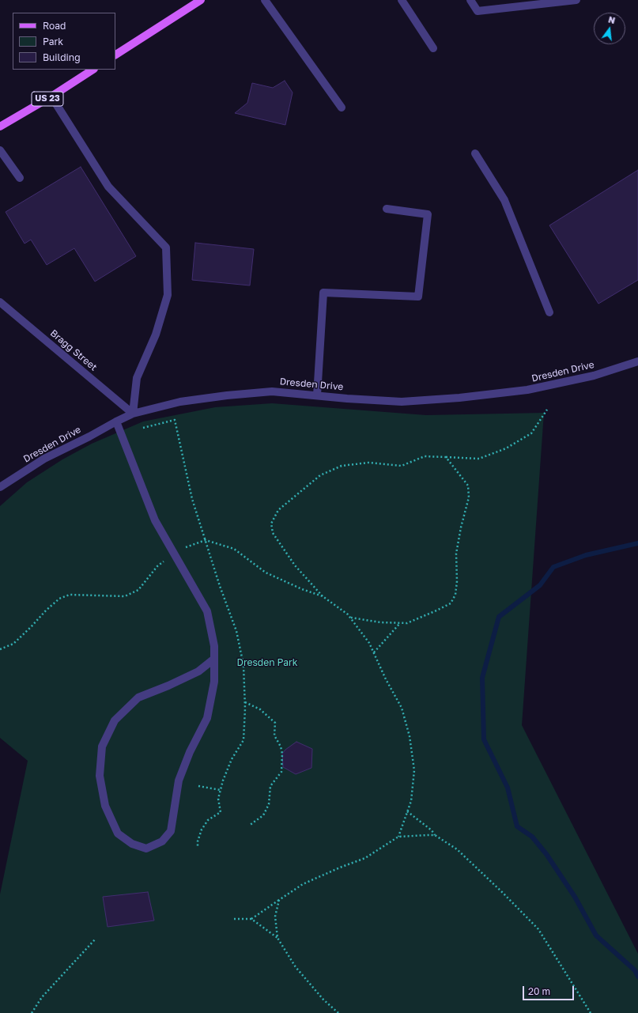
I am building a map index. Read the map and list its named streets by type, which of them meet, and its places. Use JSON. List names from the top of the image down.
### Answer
{
  "streets": {
    "main road": ["US 23"],
    "street": ["Bragg Street", "Dresden Drive"]
  },
  "crossings": [
    ["Bragg Street", "Dresden Drive"]
  ],
  "parks": ["Dresden Park"],
  "legend": ["Road", "Park", "Building"],
  "scale_bar": "20 m",
  "north": "top"
}
